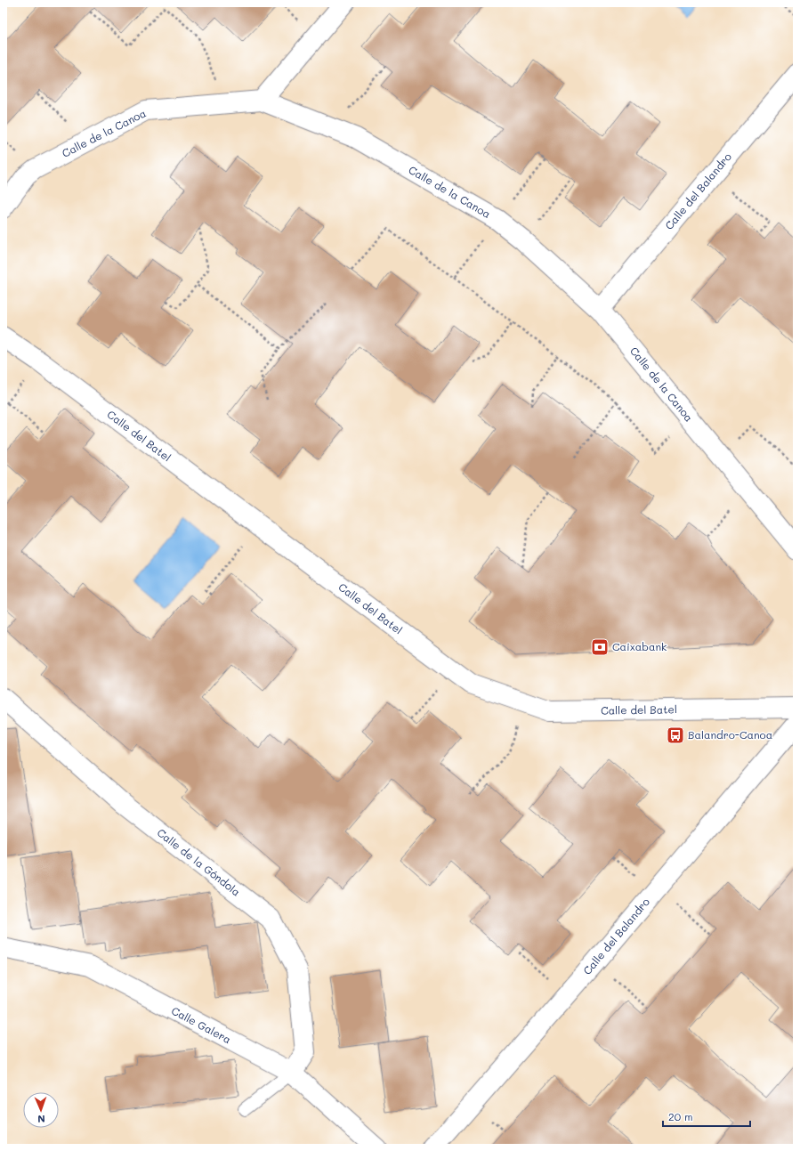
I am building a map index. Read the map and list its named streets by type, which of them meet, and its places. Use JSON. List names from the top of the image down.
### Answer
{
  "streets": {
    "street": [
      "Calle de la Canoa",
      "Calle del Balandro",
      "Calle del Batel",
      "Calle de la Góndola",
      "Calle Galera"
    ]
  },
  "crossings": [
    ["Calle de la Canoa", "Calle del Balandro"],
    ["Calle de la Góndola", "Calle Galera"]
  ],
  "places": {
    "bank": ["Caixabank"],
    "bus stop": ["Balandro-Canoa"]
  },
  "scale_bar": "20 m",
  "north": "bottom"
}
